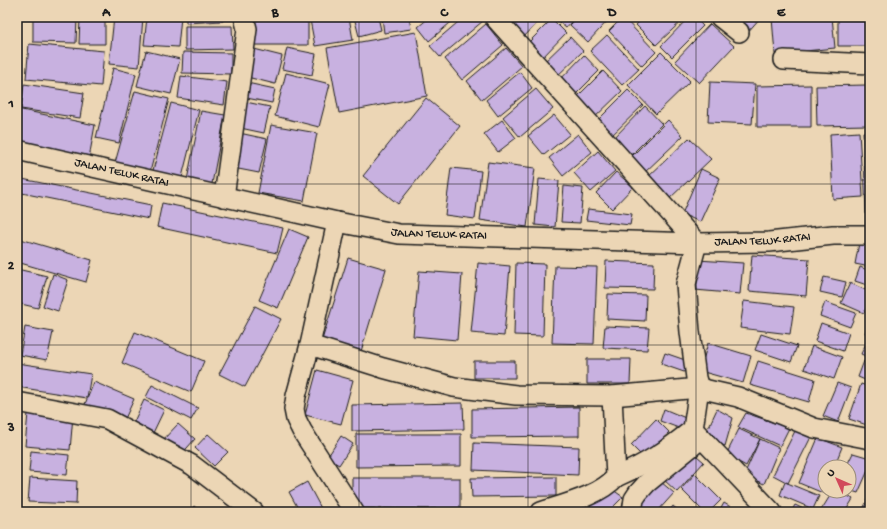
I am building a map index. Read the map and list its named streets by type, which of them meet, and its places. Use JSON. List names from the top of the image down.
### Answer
{
  "streets": {
    "street": ["JALAN TELUK RATAI"]
  },
  "north": "top left",
  "grid": {
    "columns": [
      "A",
      "B",
      "C",
      "D",
      "E"
    ],
    "rows": ["1", "2", "3"]
  }
}
